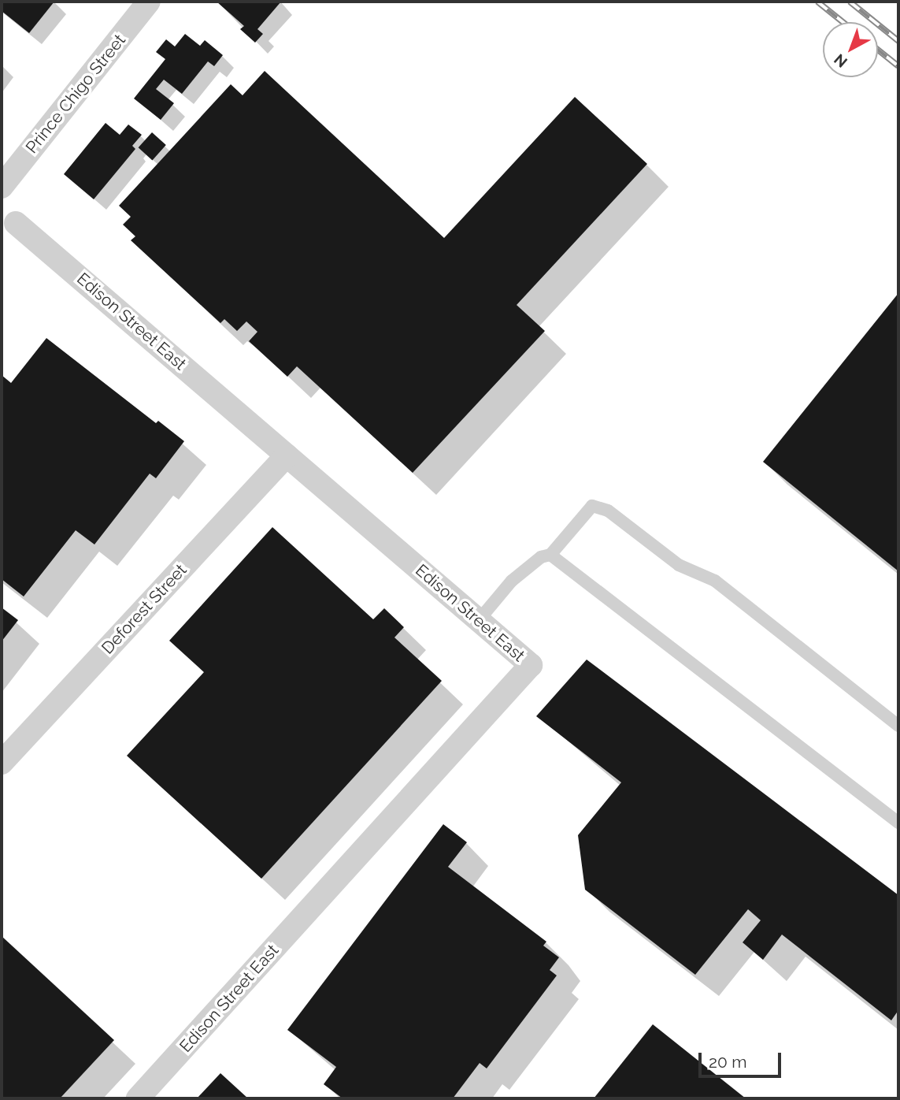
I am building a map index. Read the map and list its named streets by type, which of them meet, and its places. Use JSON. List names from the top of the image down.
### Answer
{
  "streets": {
    "street": ["Prince Chigo Street", "Edison Street East", "Deforest Street"]
  },
  "crossings": [
    ["Edison Street East", "Deforest Street"]
  ],
  "scale_bar": "20 m",
  "north": "bottom left"
}
